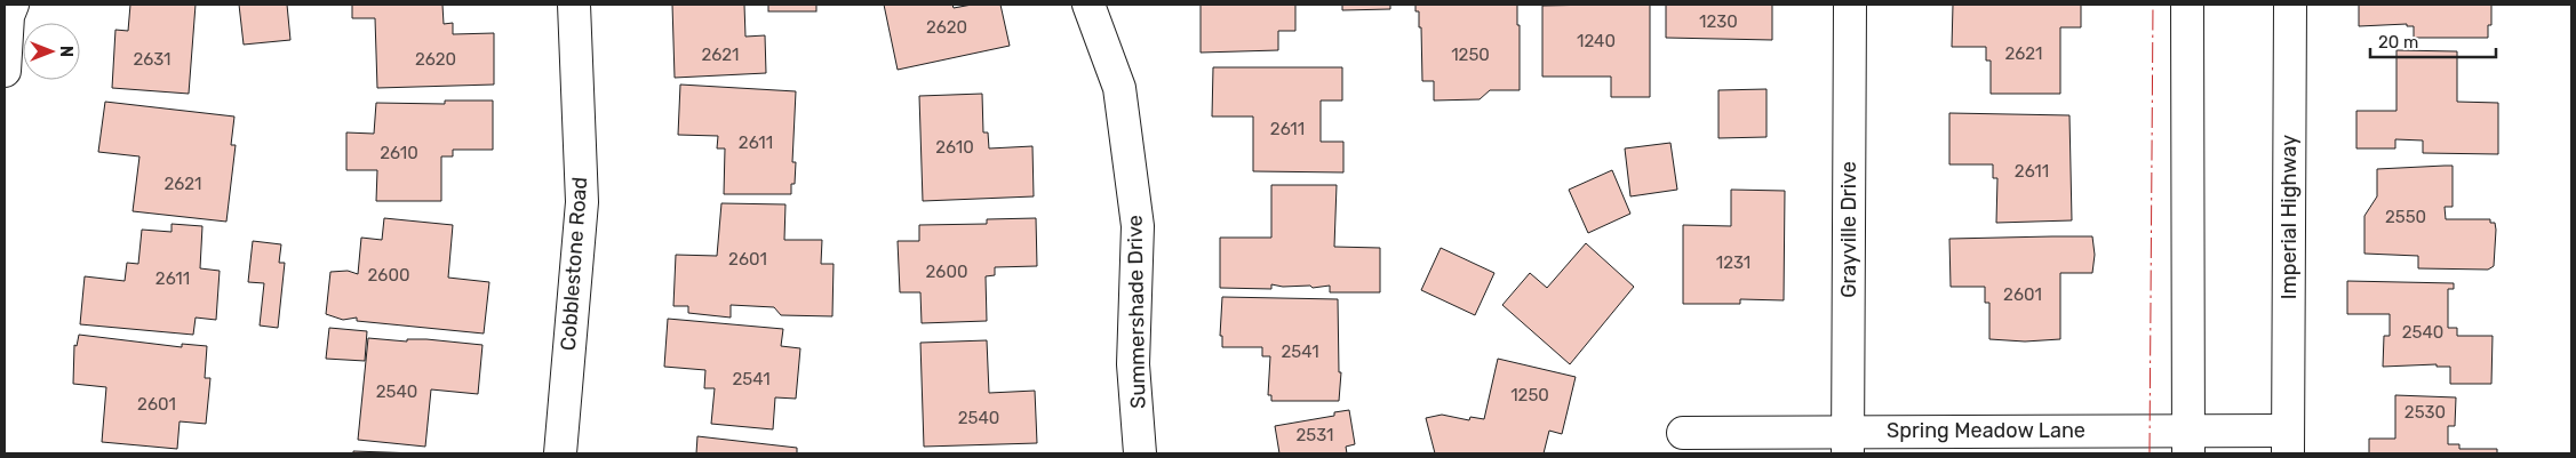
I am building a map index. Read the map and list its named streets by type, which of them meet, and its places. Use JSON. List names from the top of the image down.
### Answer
{
  "streets": {
    "street": [
      "Imperial Highway",
      "Grayville Drive",
      "Cobblestone Road",
      "Summershade Drive",
      "Spring Meadow Lane"
    ]
  },
  "crossings": [
    ["Imperial Highway", "Spring Meadow Lane"],
    ["Grayville Drive", "Spring Meadow Lane"]
  ],
  "house_numbers": [
    "1230",
    "2620",
    "1240",
    "2621",
    "2621",
    "1250",
    "2631",
    "2620",
    "2611",
    "2611",
    "2610",
    "2610",
    "2611",
    "2621",
    "2550",
    "2601",
    "1231",
    "2600",
    "2600",
    "2611",
    "2601",
    "2540",
    "2541",
    "2541",
    "2540",
    "1250",
    "2601",
    "2530",
    "2540",
    "2531"
  ],
  "scale_bar": "20 m",
  "north": "right"
}
